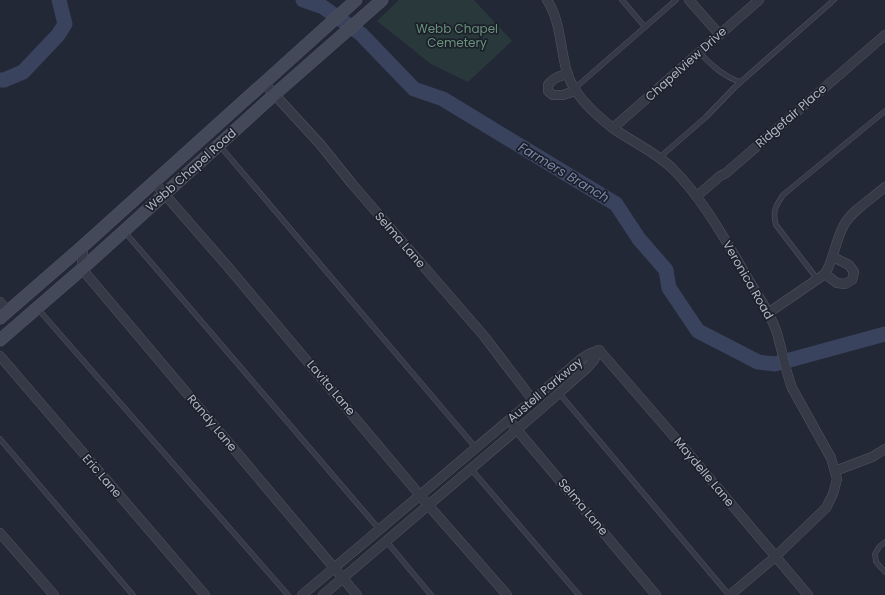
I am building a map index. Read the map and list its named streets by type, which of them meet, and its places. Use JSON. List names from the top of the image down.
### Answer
{
  "streets": {
    "main road": ["Webb Chapel Road"],
    "street": [
      "Chapelview Drive",
      "Ridgefair Place",
      "Selma Lane",
      "Veronica Road",
      "Lavita Lane",
      "Austell Parkway",
      "Randy Lane",
      "Maydelle Lane",
      "Eric Lane"
    ]
  },
  "crossings": [
    ["Chapelview Drive", "Veronica Road"],
    ["Ridgefair Place", "Veronica Road"],
    ["Webb Chapel Road", "Selma Lane"],
    ["Webb Chapel Road", "Lavita Lane"],
    ["Webb Chapel Road", "Randy Lane"],
    ["Selma Lane", "Austell Parkway"],
    ["Veronica Road", "Maydelle Lane"],
    ["Lavita Lane", "Austell Parkway"],
    ["Austell Parkway", "Randy Lane"],
    ["Austell Parkway", "Maydelle Lane"]
  ],
  "water": ["Farmers Branch"],
  "parks": ["Webb Chapel Cemetery"]
}
